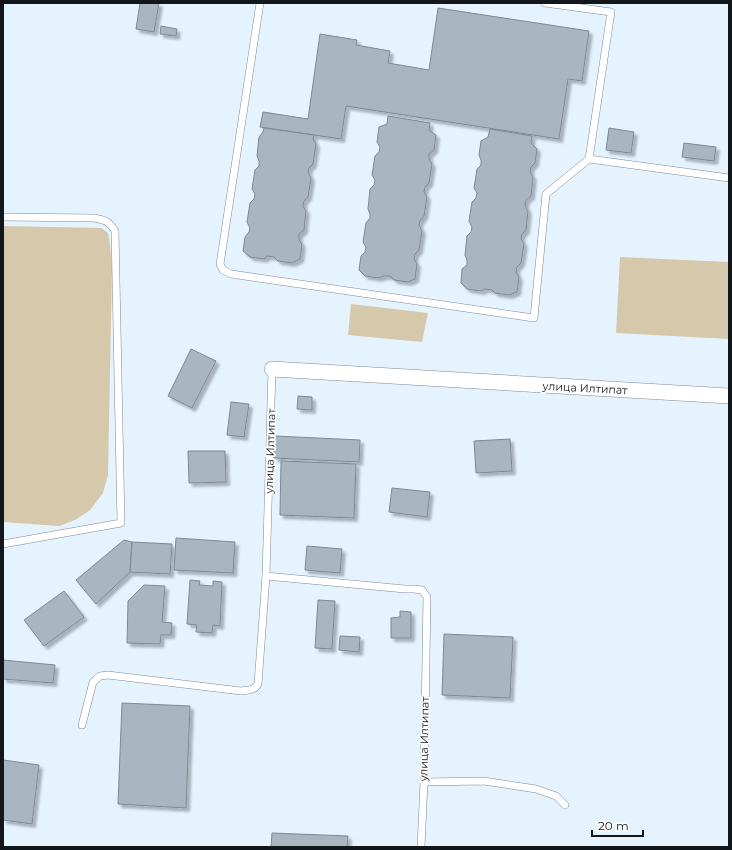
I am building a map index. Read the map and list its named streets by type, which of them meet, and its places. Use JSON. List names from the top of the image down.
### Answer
{
  "streets": {
    "street": ["улица Илтипат"]
  },
  "scale_bar": "20 m"
}
